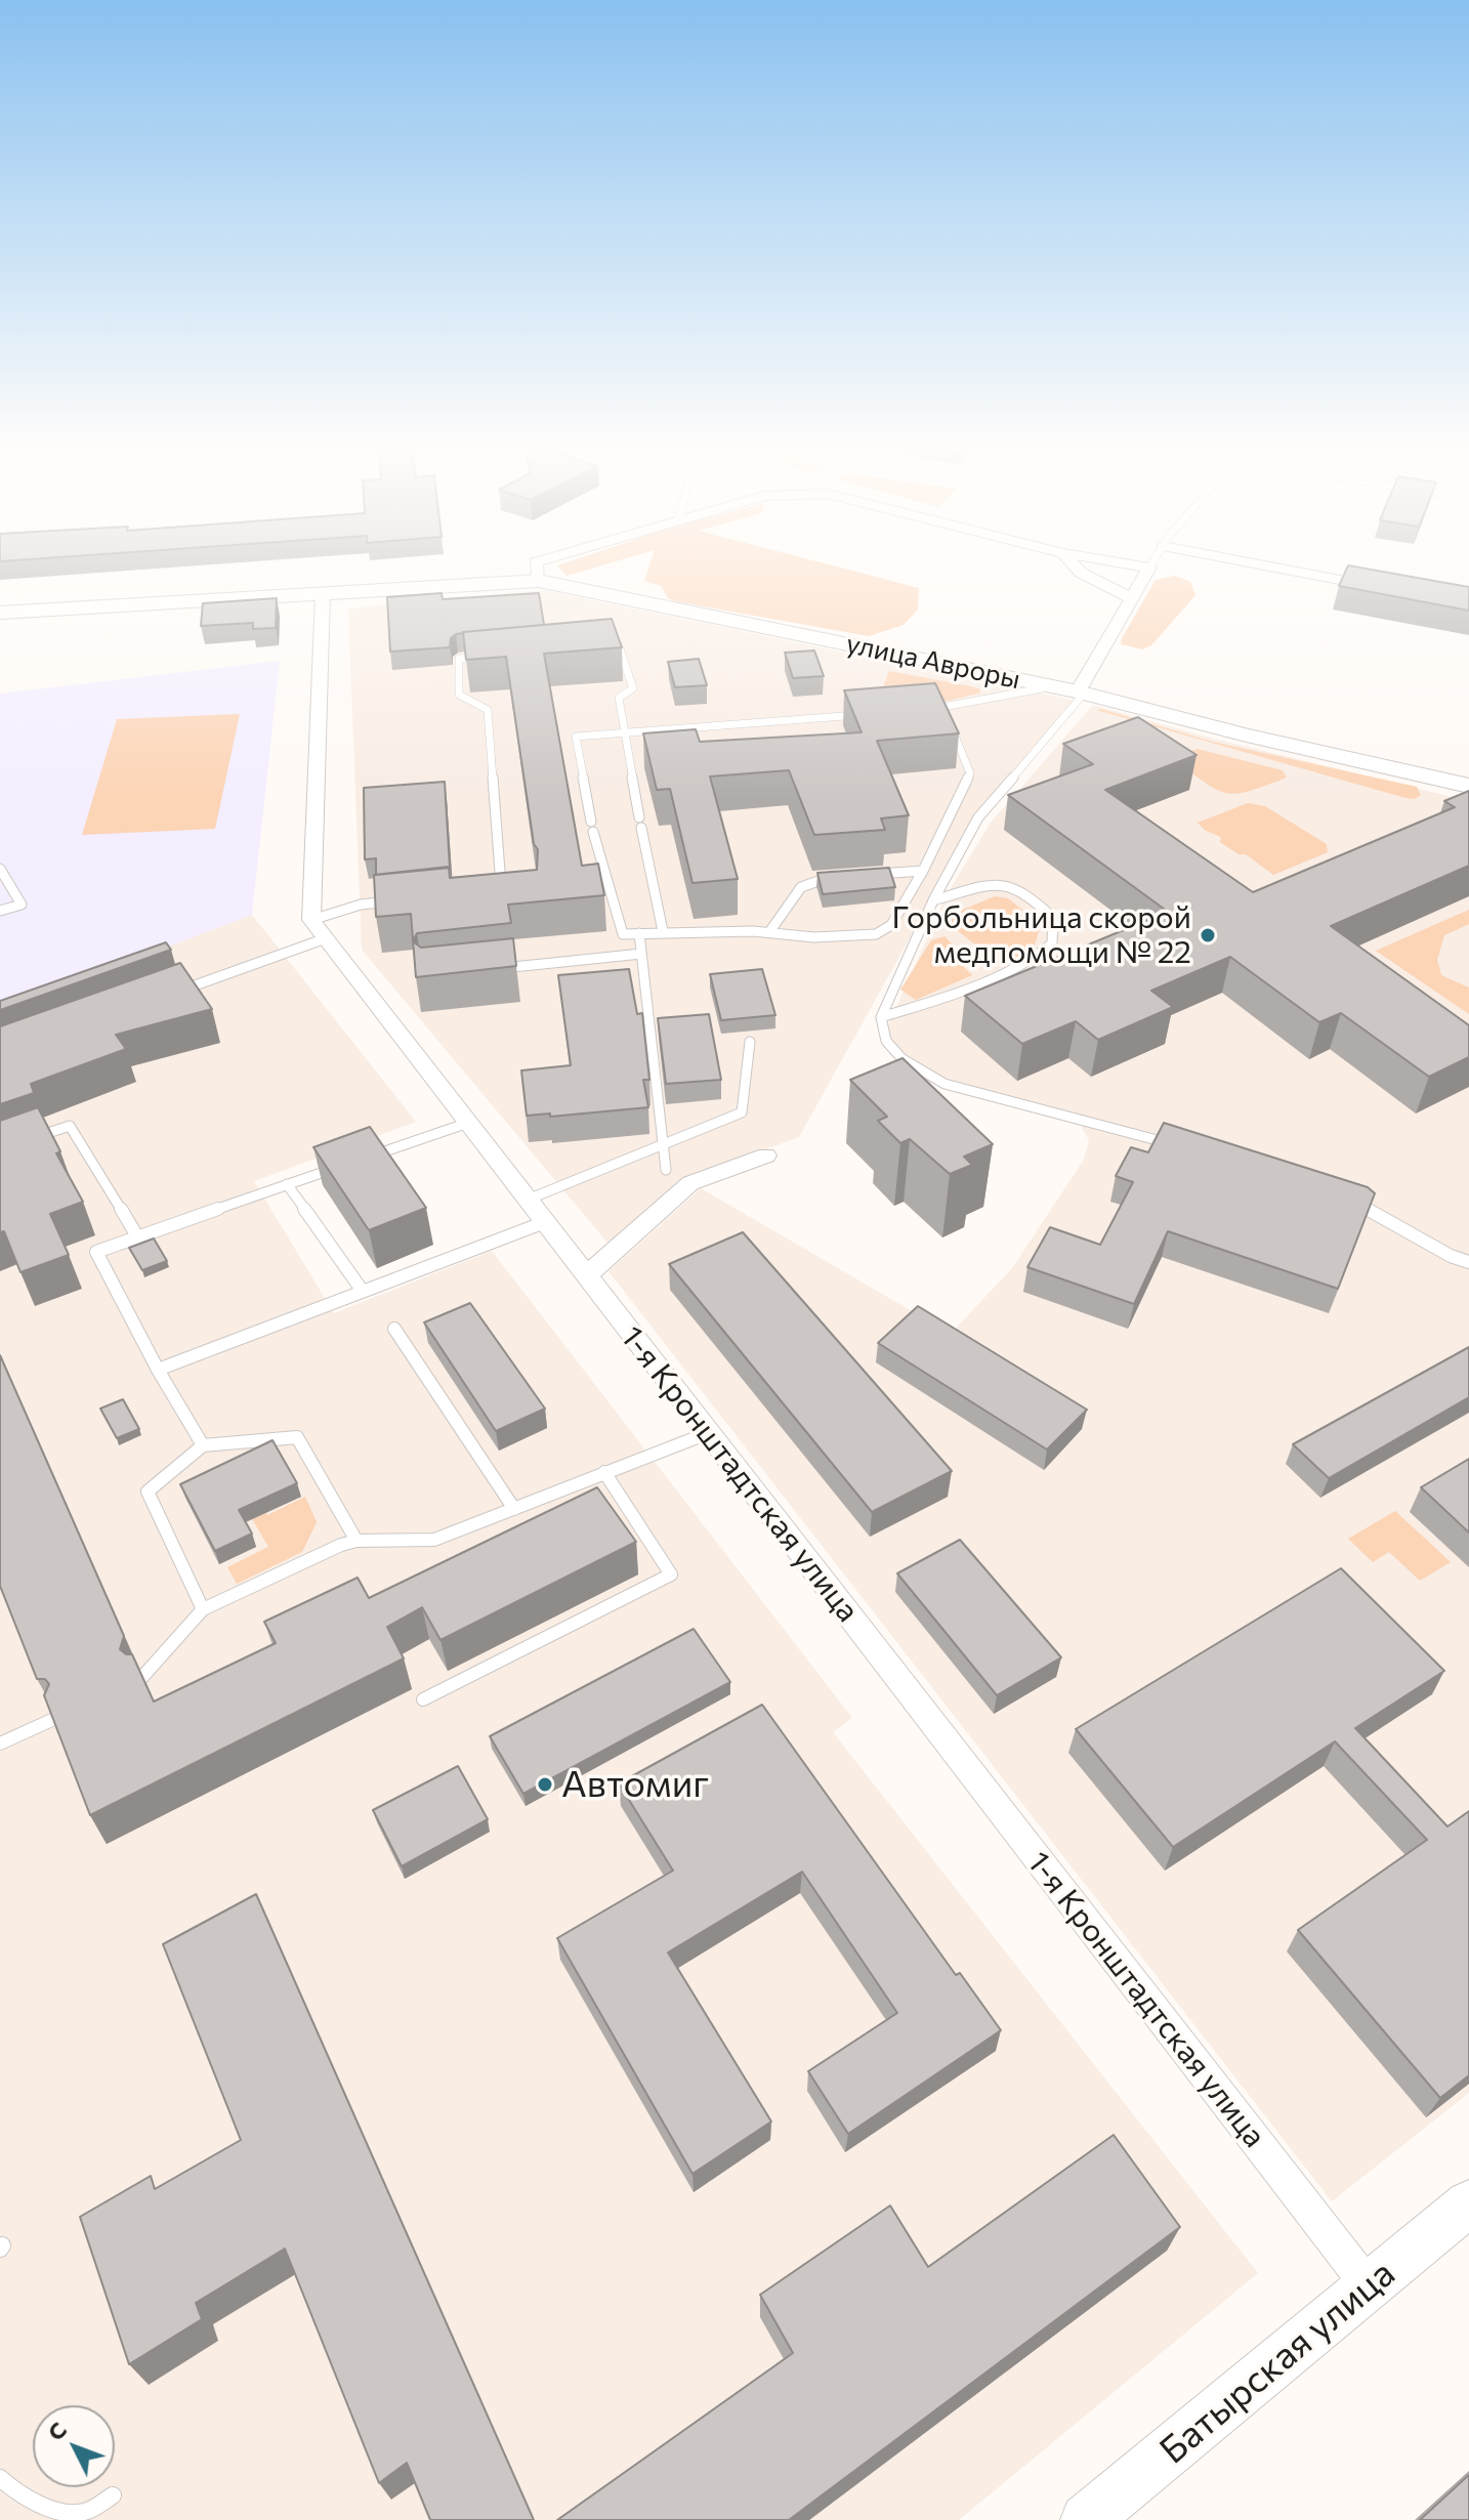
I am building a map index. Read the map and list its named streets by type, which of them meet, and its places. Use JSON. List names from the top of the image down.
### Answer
{
  "streets": {
    "street": ["улица Авроры", "1-я Кронштадтская улица", "Батырская улица"]
  },
  "crossings": [
    ["1-я Кронштадтская улица", "Батырская улица"]
  ],
  "places": ["Горбольница скорой медпомощи № 22", "Автомиг"],
  "north": "top left"
}
